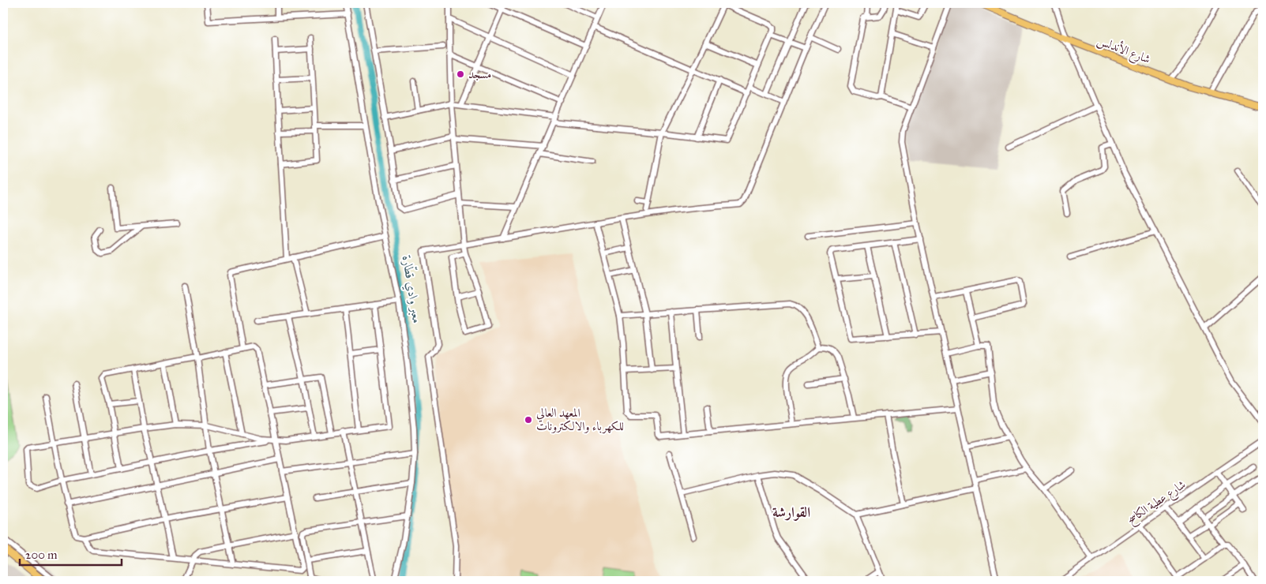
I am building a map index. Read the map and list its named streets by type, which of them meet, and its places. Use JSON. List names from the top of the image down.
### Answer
{
  "streets": {
    "main road": ["شارع الأندلس"],
    "street": ["شارع عطية الكاسح"]
  },
  "districts": ["القوارشة"],
  "water": ["معبر وادي قطّارة"],
  "places": ["مسجد", "المعهد العالي للكهرباء والالكترونات"],
  "scale_bar": "200 m"
}
